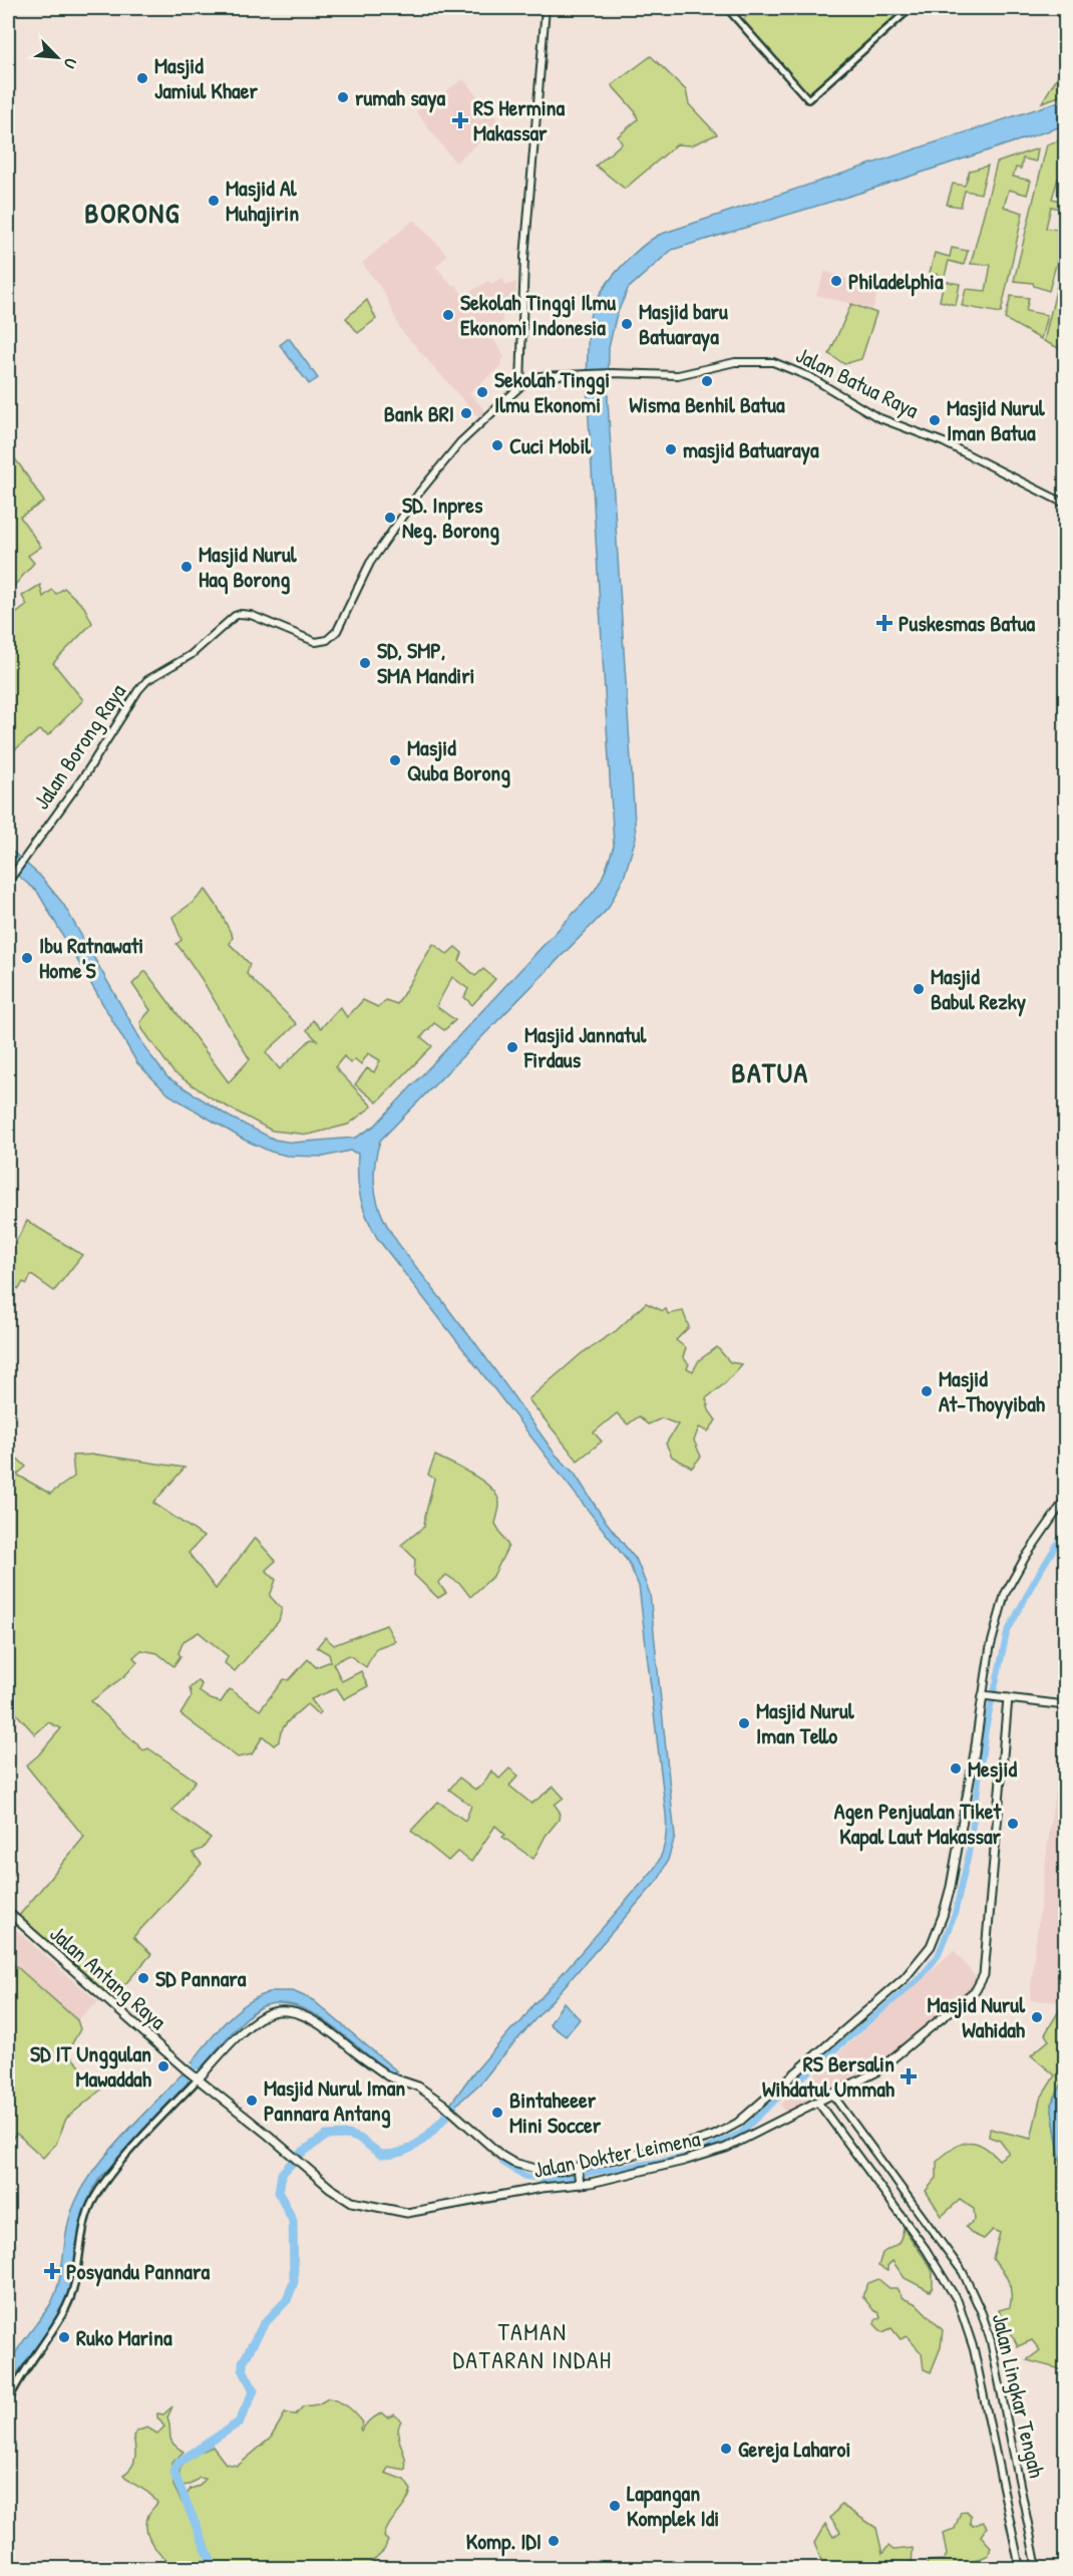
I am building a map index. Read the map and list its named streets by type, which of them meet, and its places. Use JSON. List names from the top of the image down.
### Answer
{
  "streets": {
    "main road": [
      "Jalan Batua Raya",
      "Jalan Borong Raya",
      "Jalan Antang Raya",
      "Jalan Dokter Leimena",
      "Jalan Lingkar Tengah"
    ]
  },
  "crossings": [
    ["Jalan Batua Raya", "Jalan Borong Raya"],
    ["Jalan Antang Raya", "Jalan Dokter Leimena"],
    ["Jalan Dokter Leimena", "Jalan Lingkar Tengah"]
  ],
  "districts": ["BORONG", "BATUA", "TAMAN DATARAN INDAH"],
  "places": {
    "other": [
      "Masjid Jamiul Khaer",
      "rumah saya",
      "Masjid Al Muhajirin",
      "Philadelphia",
      "Sekolah Tinggi Ilmu Ekonomi Indonesia",
      "Masjid baru Batuaraya",
      "Wisma Benhil Batua",
      "Sekolah Tinggi Ilmu Ekonomi",
      "Bank BRI",
      "Masjid Nurul Iman Batua",
      "Cuci Mobil",
      "masjid Batuaraya",
      "SD. Inpres Neg. Borong",
      "Masjid Nurul Haq Borong",
      "SD, SMP, SMA Mandiri",
      "Masjid Quba Borong",
      "Ibu Ratnawati Home'S",
      "Masjid Babul Rezky",
      "Masjid Jannatul Firdaus",
      "Masjid At-Thoyyibah",
      "Masjid Nurul Iman Tello",
      "Mesjid",
      "Agen Penjualan Tiket Kapal Laut Makassar",
      "SD Pannara",
      "Masjid Nurul Wahidah",
      "SD IT Unggulan Mawaddah",
      "Masjid Nurul Iman Pannara Antang",
      "Bintaheeer Mini Soccer",
      "Ruko Marina",
      "Gereja Laharoi",
      "Lapangan Komplek Idi",
      "Komp. IDI"
    ],
    "health": [
      "RS Hermina Makassar",
      "Puskesmas Batua",
      "RS Bersalin Wihdatul Ummah",
      "Posyandu Pannara"
    ]
  },
  "north": "bottom right"
}
